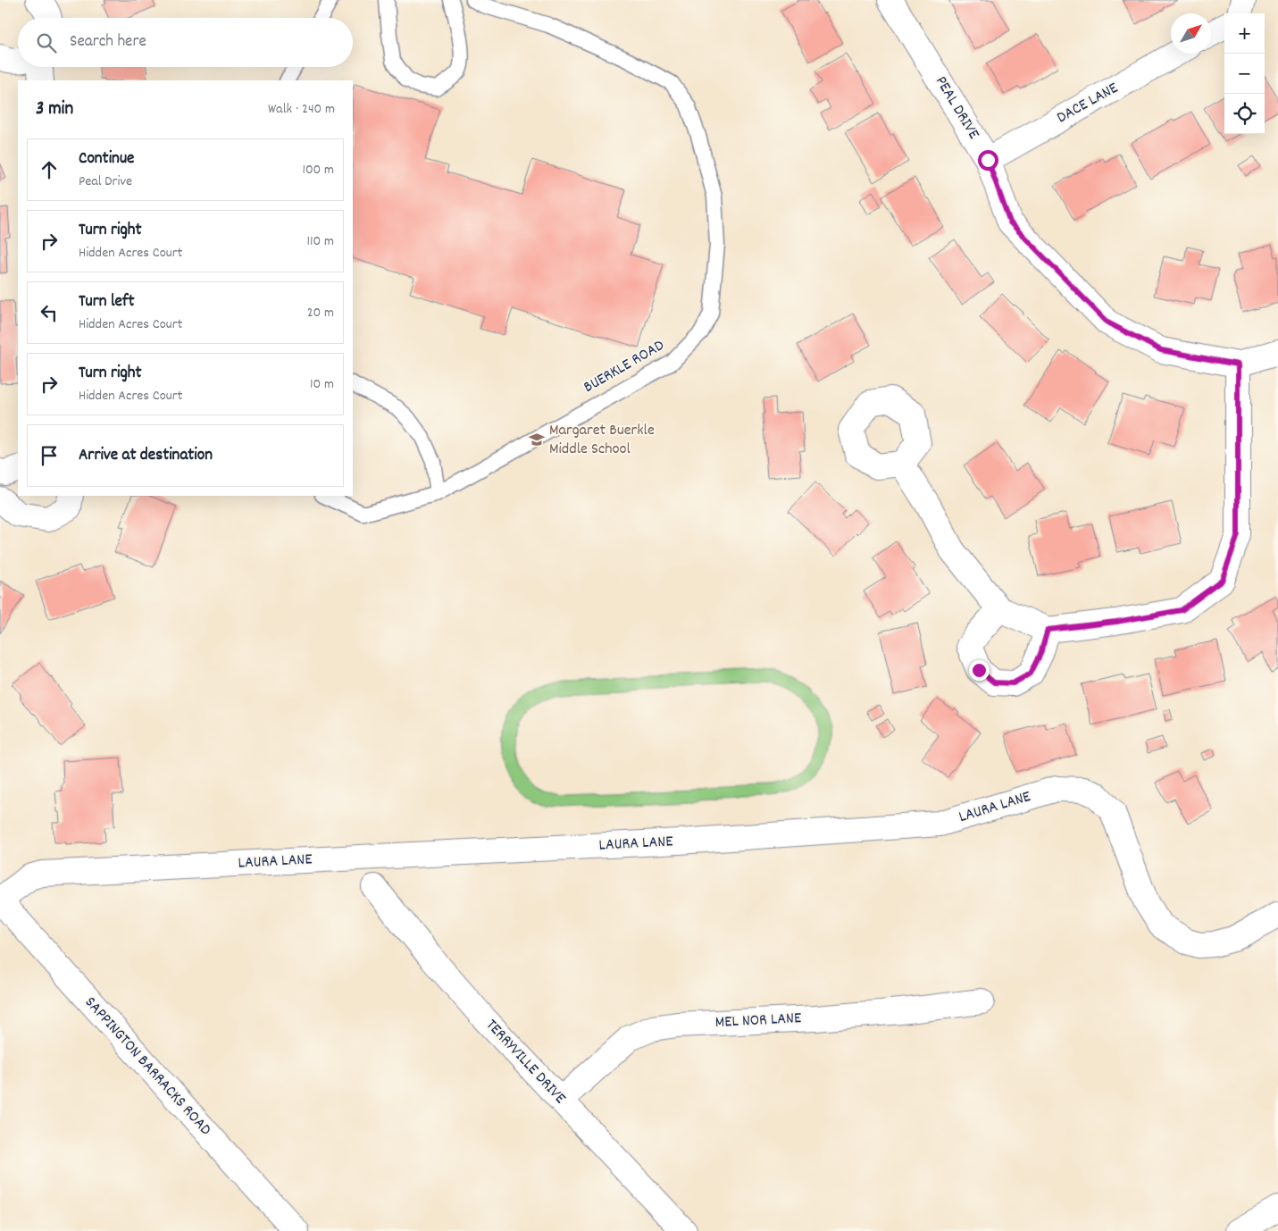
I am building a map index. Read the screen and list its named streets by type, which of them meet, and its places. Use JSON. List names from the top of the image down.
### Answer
{
  "streets": {
    "street": [
      "DACE LANE",
      "PEAL DRIVE",
      "LAURA LANE",
      "MEL NOR LANE",
      "TERRYVILLE DRIVE",
      "SAPPINGTON BARRACKS ROAD"
    ],
    "lane": ["BUERKLE ROAD"]
  },
  "crossings": [
    ["DACE LANE", "PEAL DRIVE"],
    ["LAURA LANE", "SAPPINGTON BARRACKS ROAD"],
    ["MEL NOR LANE", "TERRYVILLE DRIVE"]
  ],
  "places": {
    "school or university": ["Margaret Buerkle Middle School"]
  },
  "north": "top right",
  "page": {
    "map_buttons": ["+", "−"],
    "search": "Search here",
    "heading": ["3 min", "Walk · 240 m"],
    "list": [
      ["Continue", "Peal Drive", "100 m"],
      ["Turn right", "Hidden Acres Court", "110 m"],
      ["Turn left", "Hidden Acres Court", "20 m"],
      ["Turn right", "Hidden Acres Court", "10 m"],
      "Arrive at destination"
    ]
  }
}
